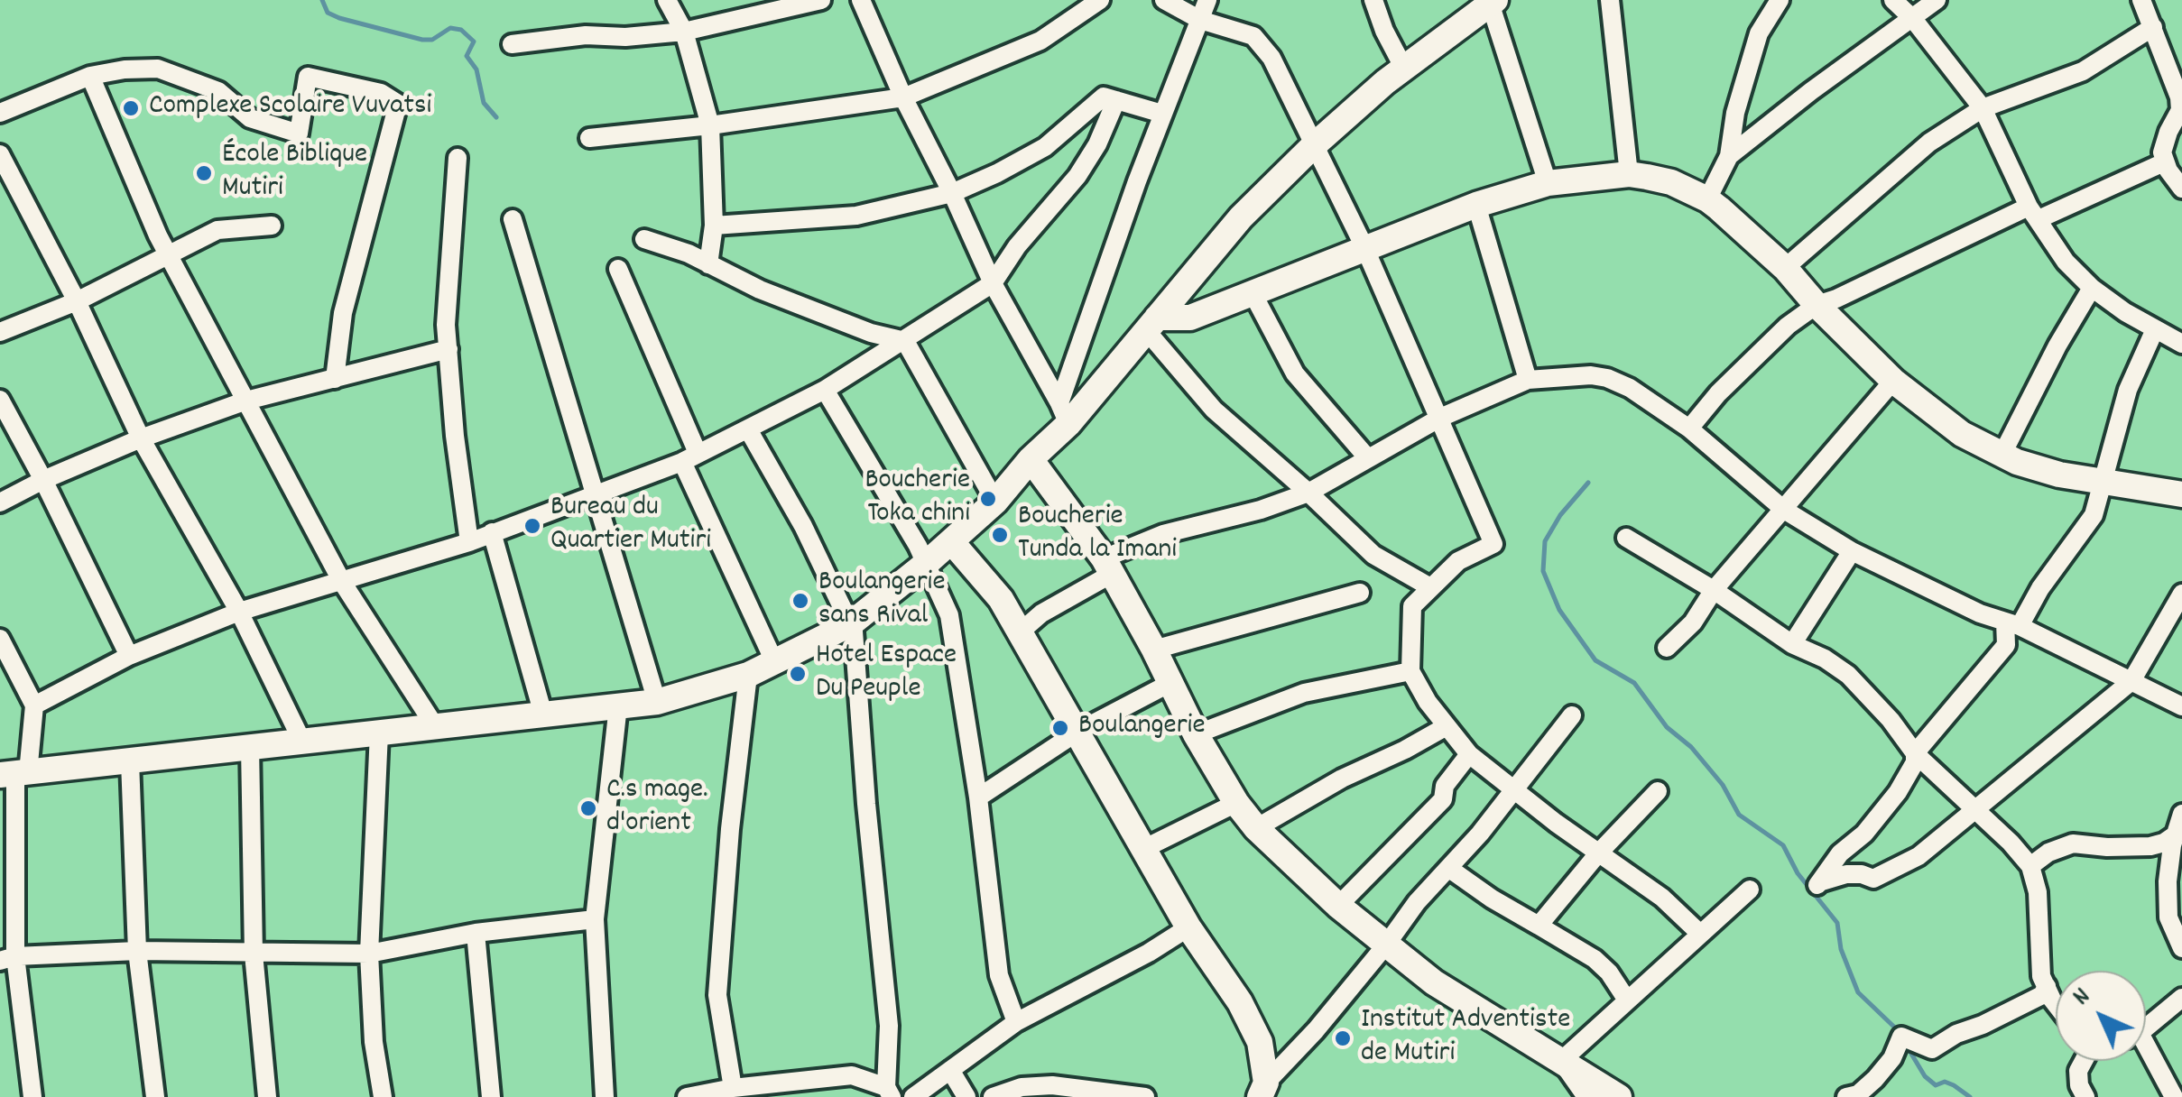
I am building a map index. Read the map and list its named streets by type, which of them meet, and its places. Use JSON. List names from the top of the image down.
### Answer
{
  "places": [
    "Complexe Scolaire Vuvatsi",
    "École Biblique Mutiri",
    "Boucherie Toka chini",
    "Bureau du Quartier Mutiri",
    "Boucherie Tunda la Imani",
    "Boulangerie sans Rival",
    "Hotel Espace Du Peuple",
    "Boulangerie",
    "C.s mage. d'orient",
    "Institut Adventiste de Mutiri"
  ],
  "north": "top left"
}
